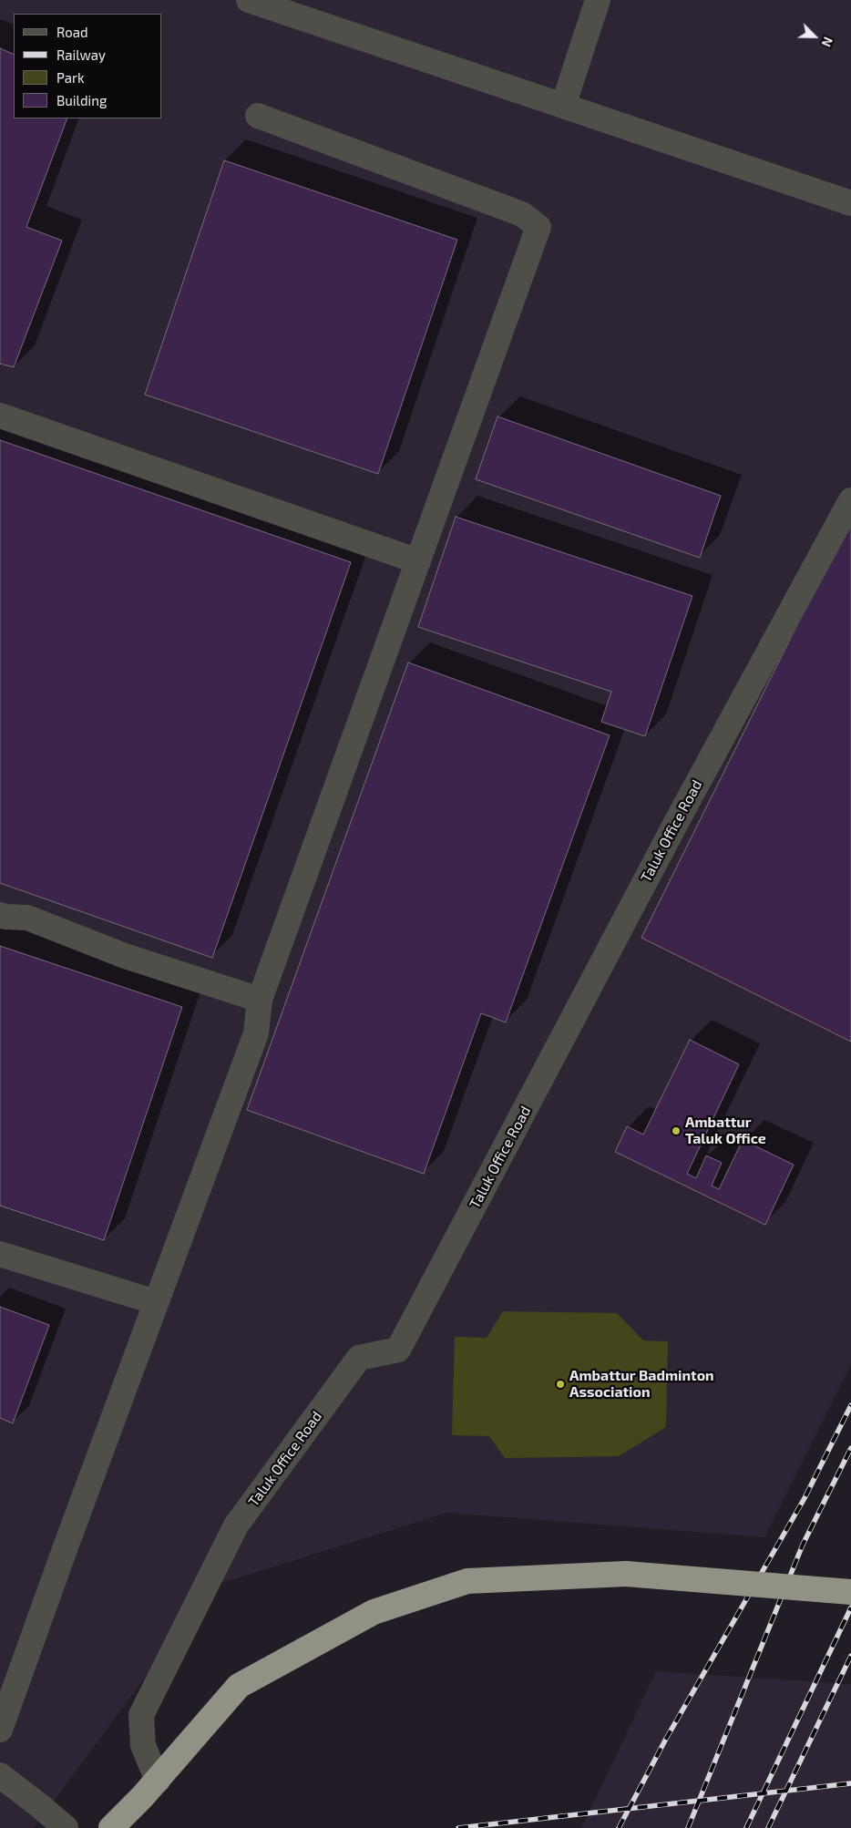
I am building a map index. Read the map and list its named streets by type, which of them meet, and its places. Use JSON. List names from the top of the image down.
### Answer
{
  "streets": {
    "street": ["Taluk Office Road"]
  },
  "places": ["Ambattur Taluk Office", "Ambattur Badminton Association"],
  "legend": [
    "Road",
    "Railway",
    "Park",
    "Building"
  ],
  "north": "bottom right"
}
